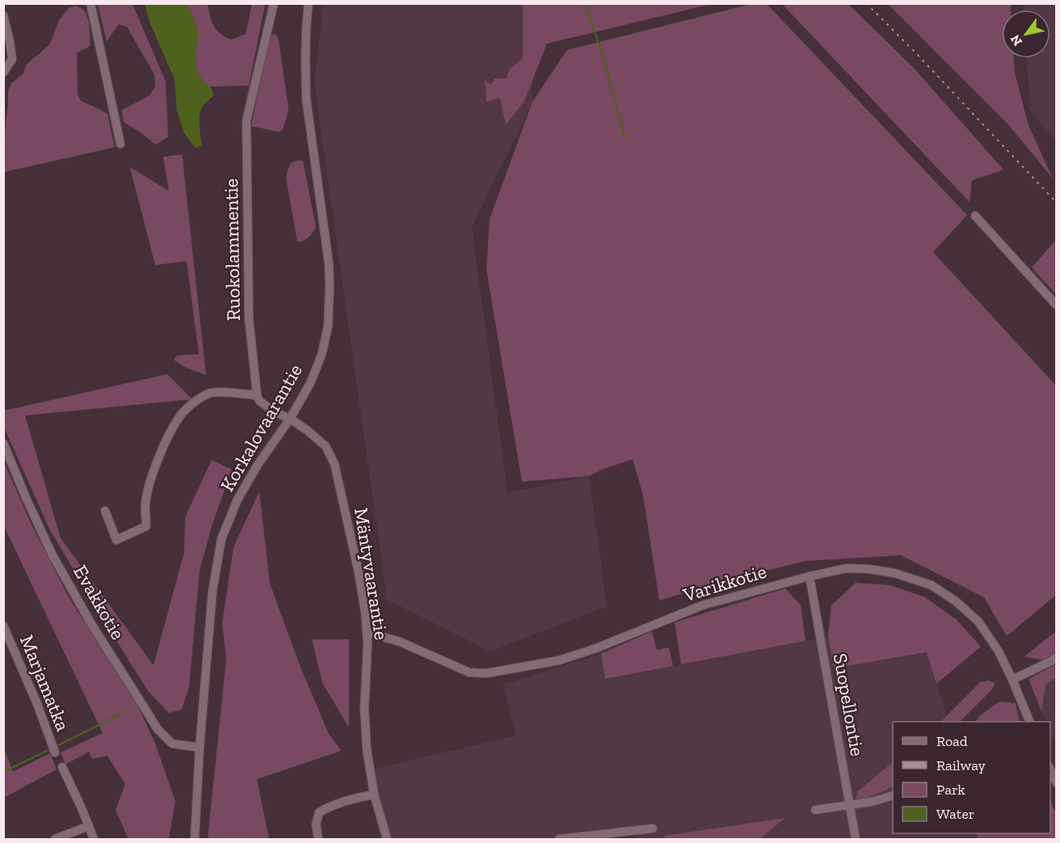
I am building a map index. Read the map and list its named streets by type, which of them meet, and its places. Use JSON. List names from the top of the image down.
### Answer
{
  "streets": {
    "street": [
      "Ruokolammentie",
      "Korkalovaarantie",
      "Mäntyvaarantie",
      "Varikkotie",
      "Evakkotie",
      "Marjamatka",
      "Suopellontie"
    ]
  },
  "crossings": [
    ["Ruokolammentie", "Mäntyvaarantie"],
    ["Korkalovaarantie", "Mäntyvaarantie"],
    ["Korkalovaarantie", "Evakkotie"],
    ["Mäntyvaarantie", "Varikkotie"],
    ["Varikkotie", "Suopellontie"]
  ],
  "legend": [
    "Road",
    "Railway",
    "Park",
    "Water"
  ],
  "north": "bottom left"
}
